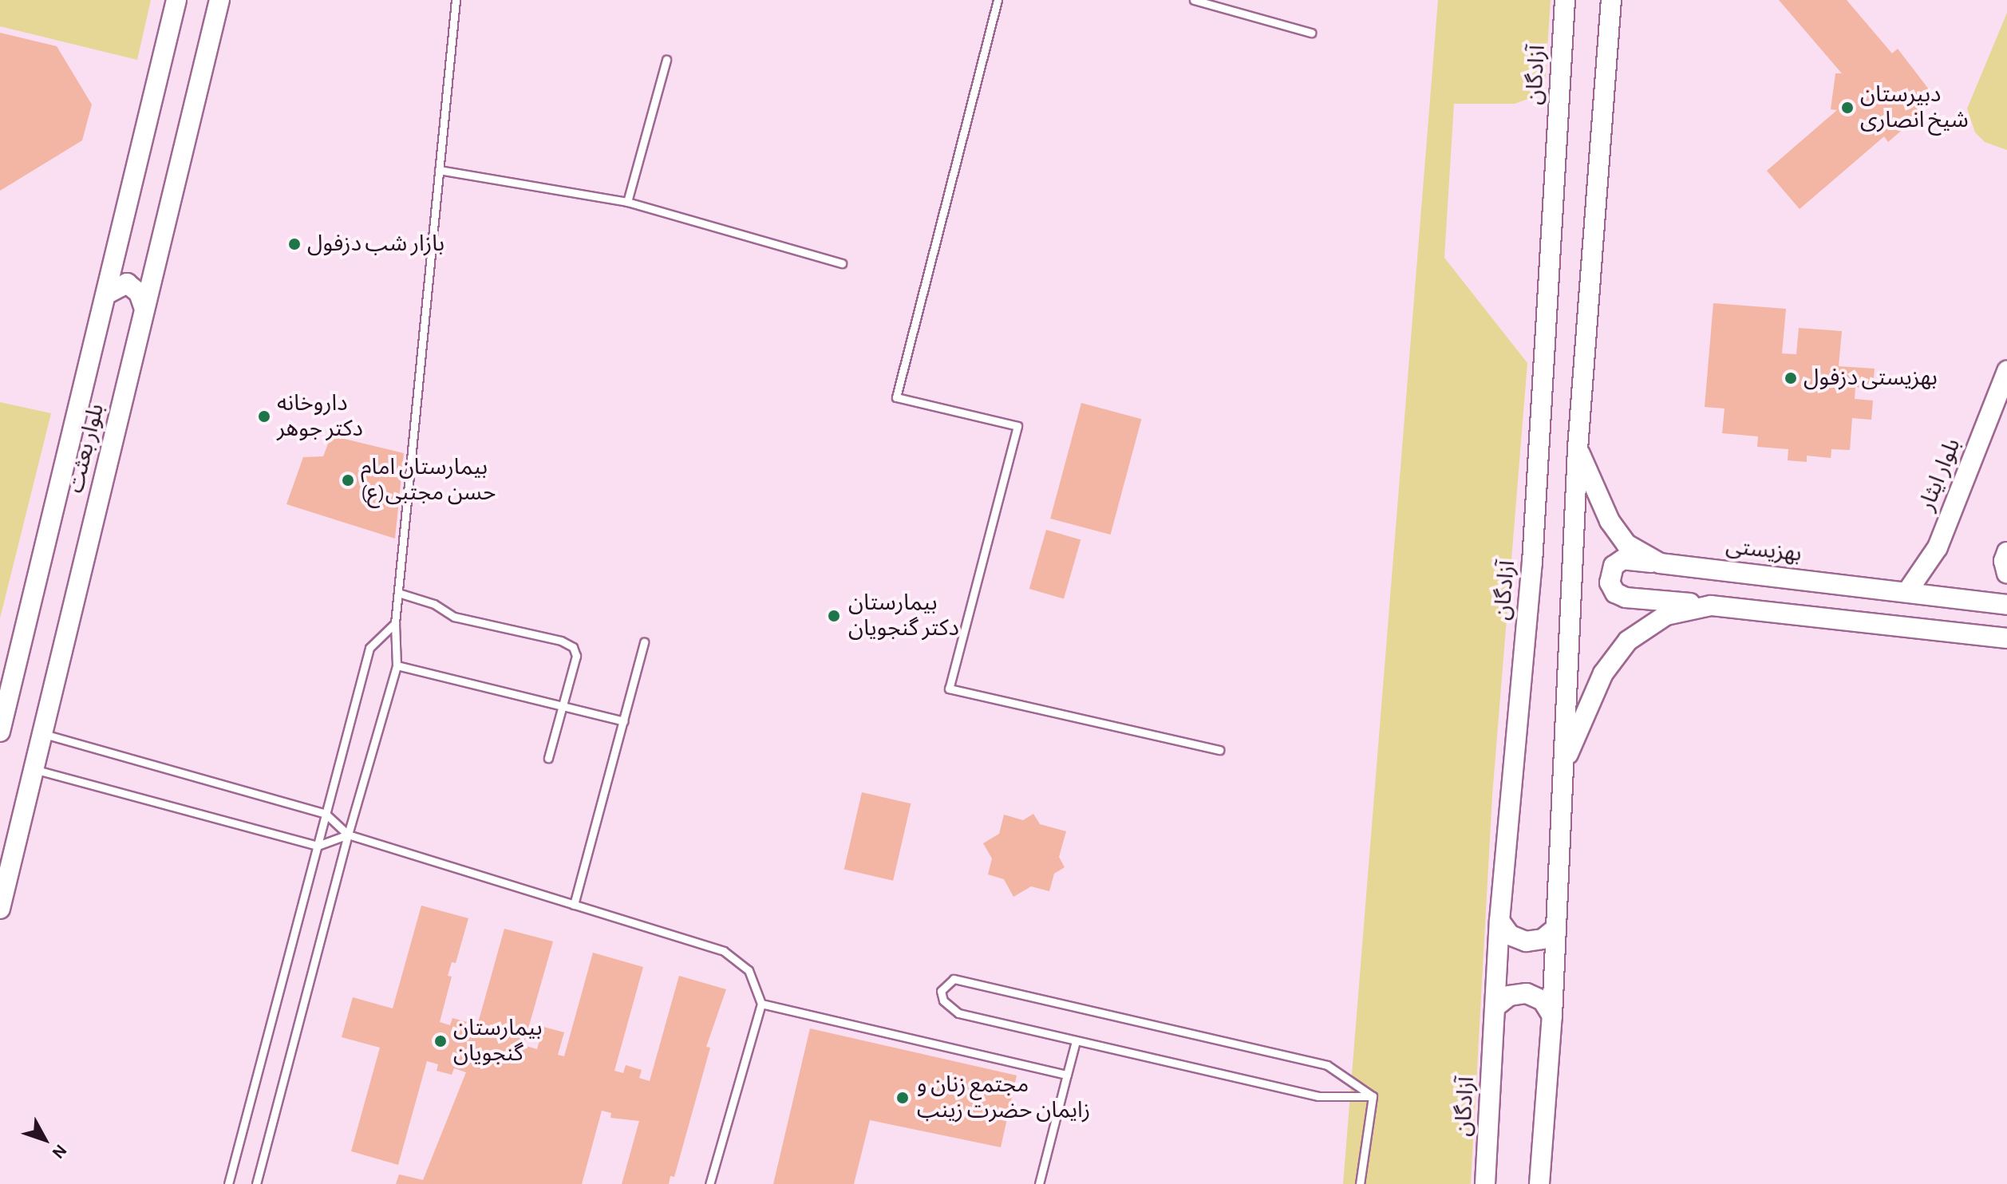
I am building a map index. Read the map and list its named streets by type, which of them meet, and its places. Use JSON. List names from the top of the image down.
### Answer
{
  "streets": {
    "main road": [
      "آزادگان",
      "بلوار بعثت",
      "بلوار ایثار",
      "بهزیستی"
    ]
  },
  "crossings": [
    ["بلوار ایثار", "بهزیستی"]
  ],
  "places": [
    "دبیرستان شیخ انصاری",
    "بازار شب دزفول",
    "بهزیستی دزفول",
    "داروخانه دکتر جوهر",
    "بیمارستان امام حسن مجتبی(ع)",
    "بیمارستان دکتر گنجویان",
    "بیمارستان گنجویان",
    "مجتمع زنان و زایمان حضرت زینب"
  ],
  "north": "bottom right"
}
